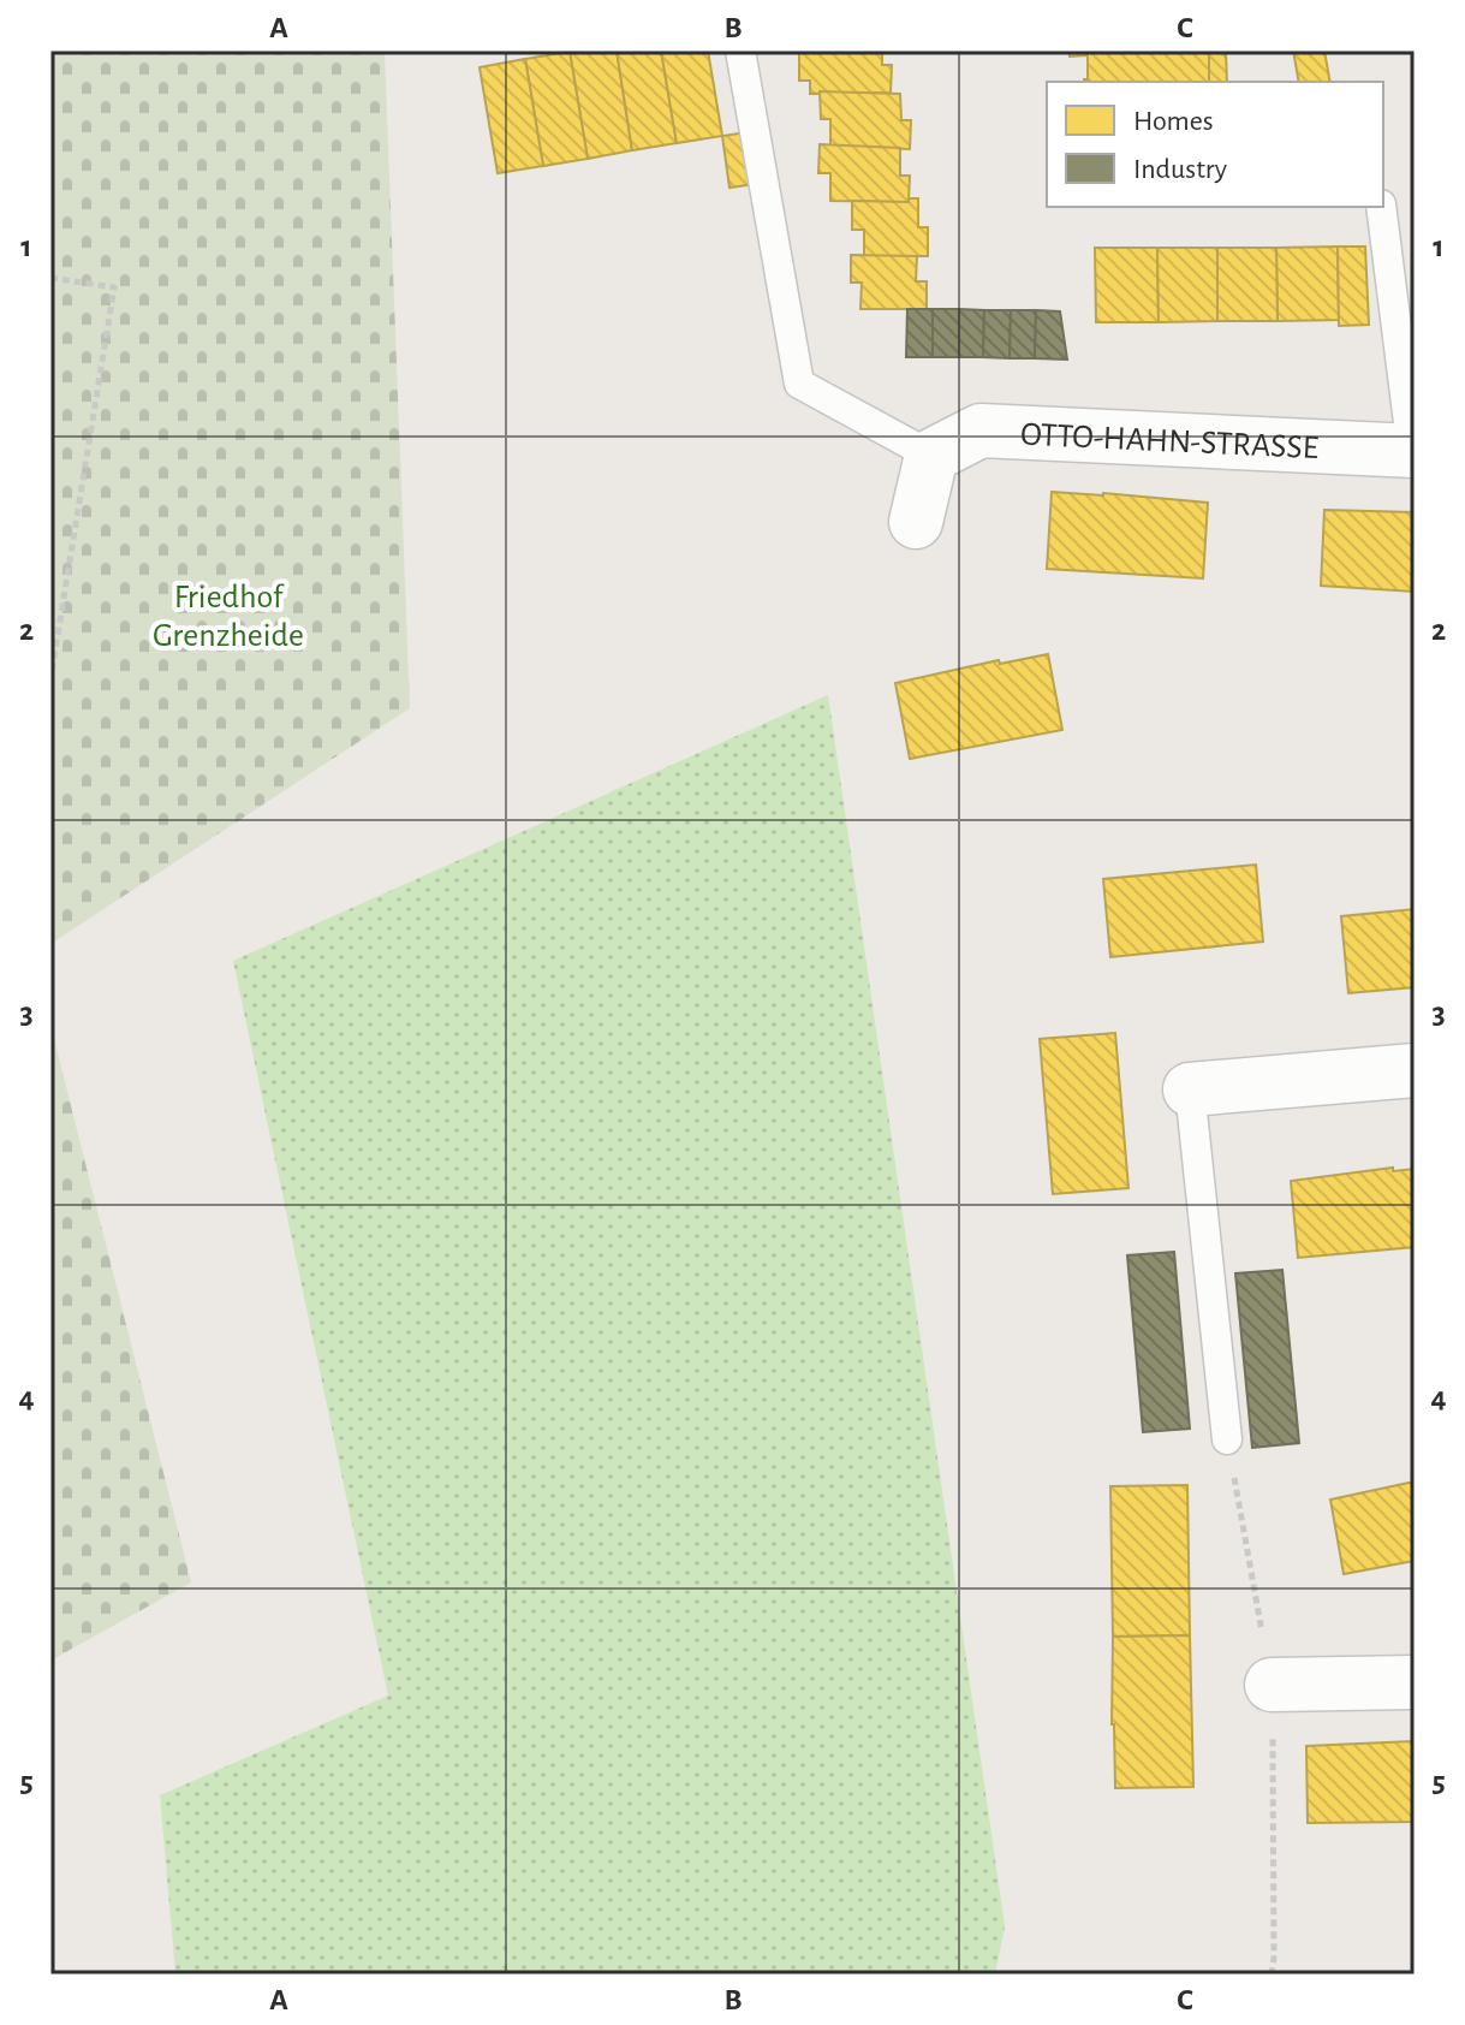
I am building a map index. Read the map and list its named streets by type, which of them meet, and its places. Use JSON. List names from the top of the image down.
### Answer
{
  "streets": {
    "street": ["OTTO-HAHN-STRASSE"]
  },
  "parks": ["Friedhof Grenzheide"],
  "legend": ["Homes", "Industry"],
  "grid": {
    "columns": ["A", "B", "C"],
    "rows": [
      "1",
      "2",
      "3",
      "4",
      "5"
    ]
  }
}
